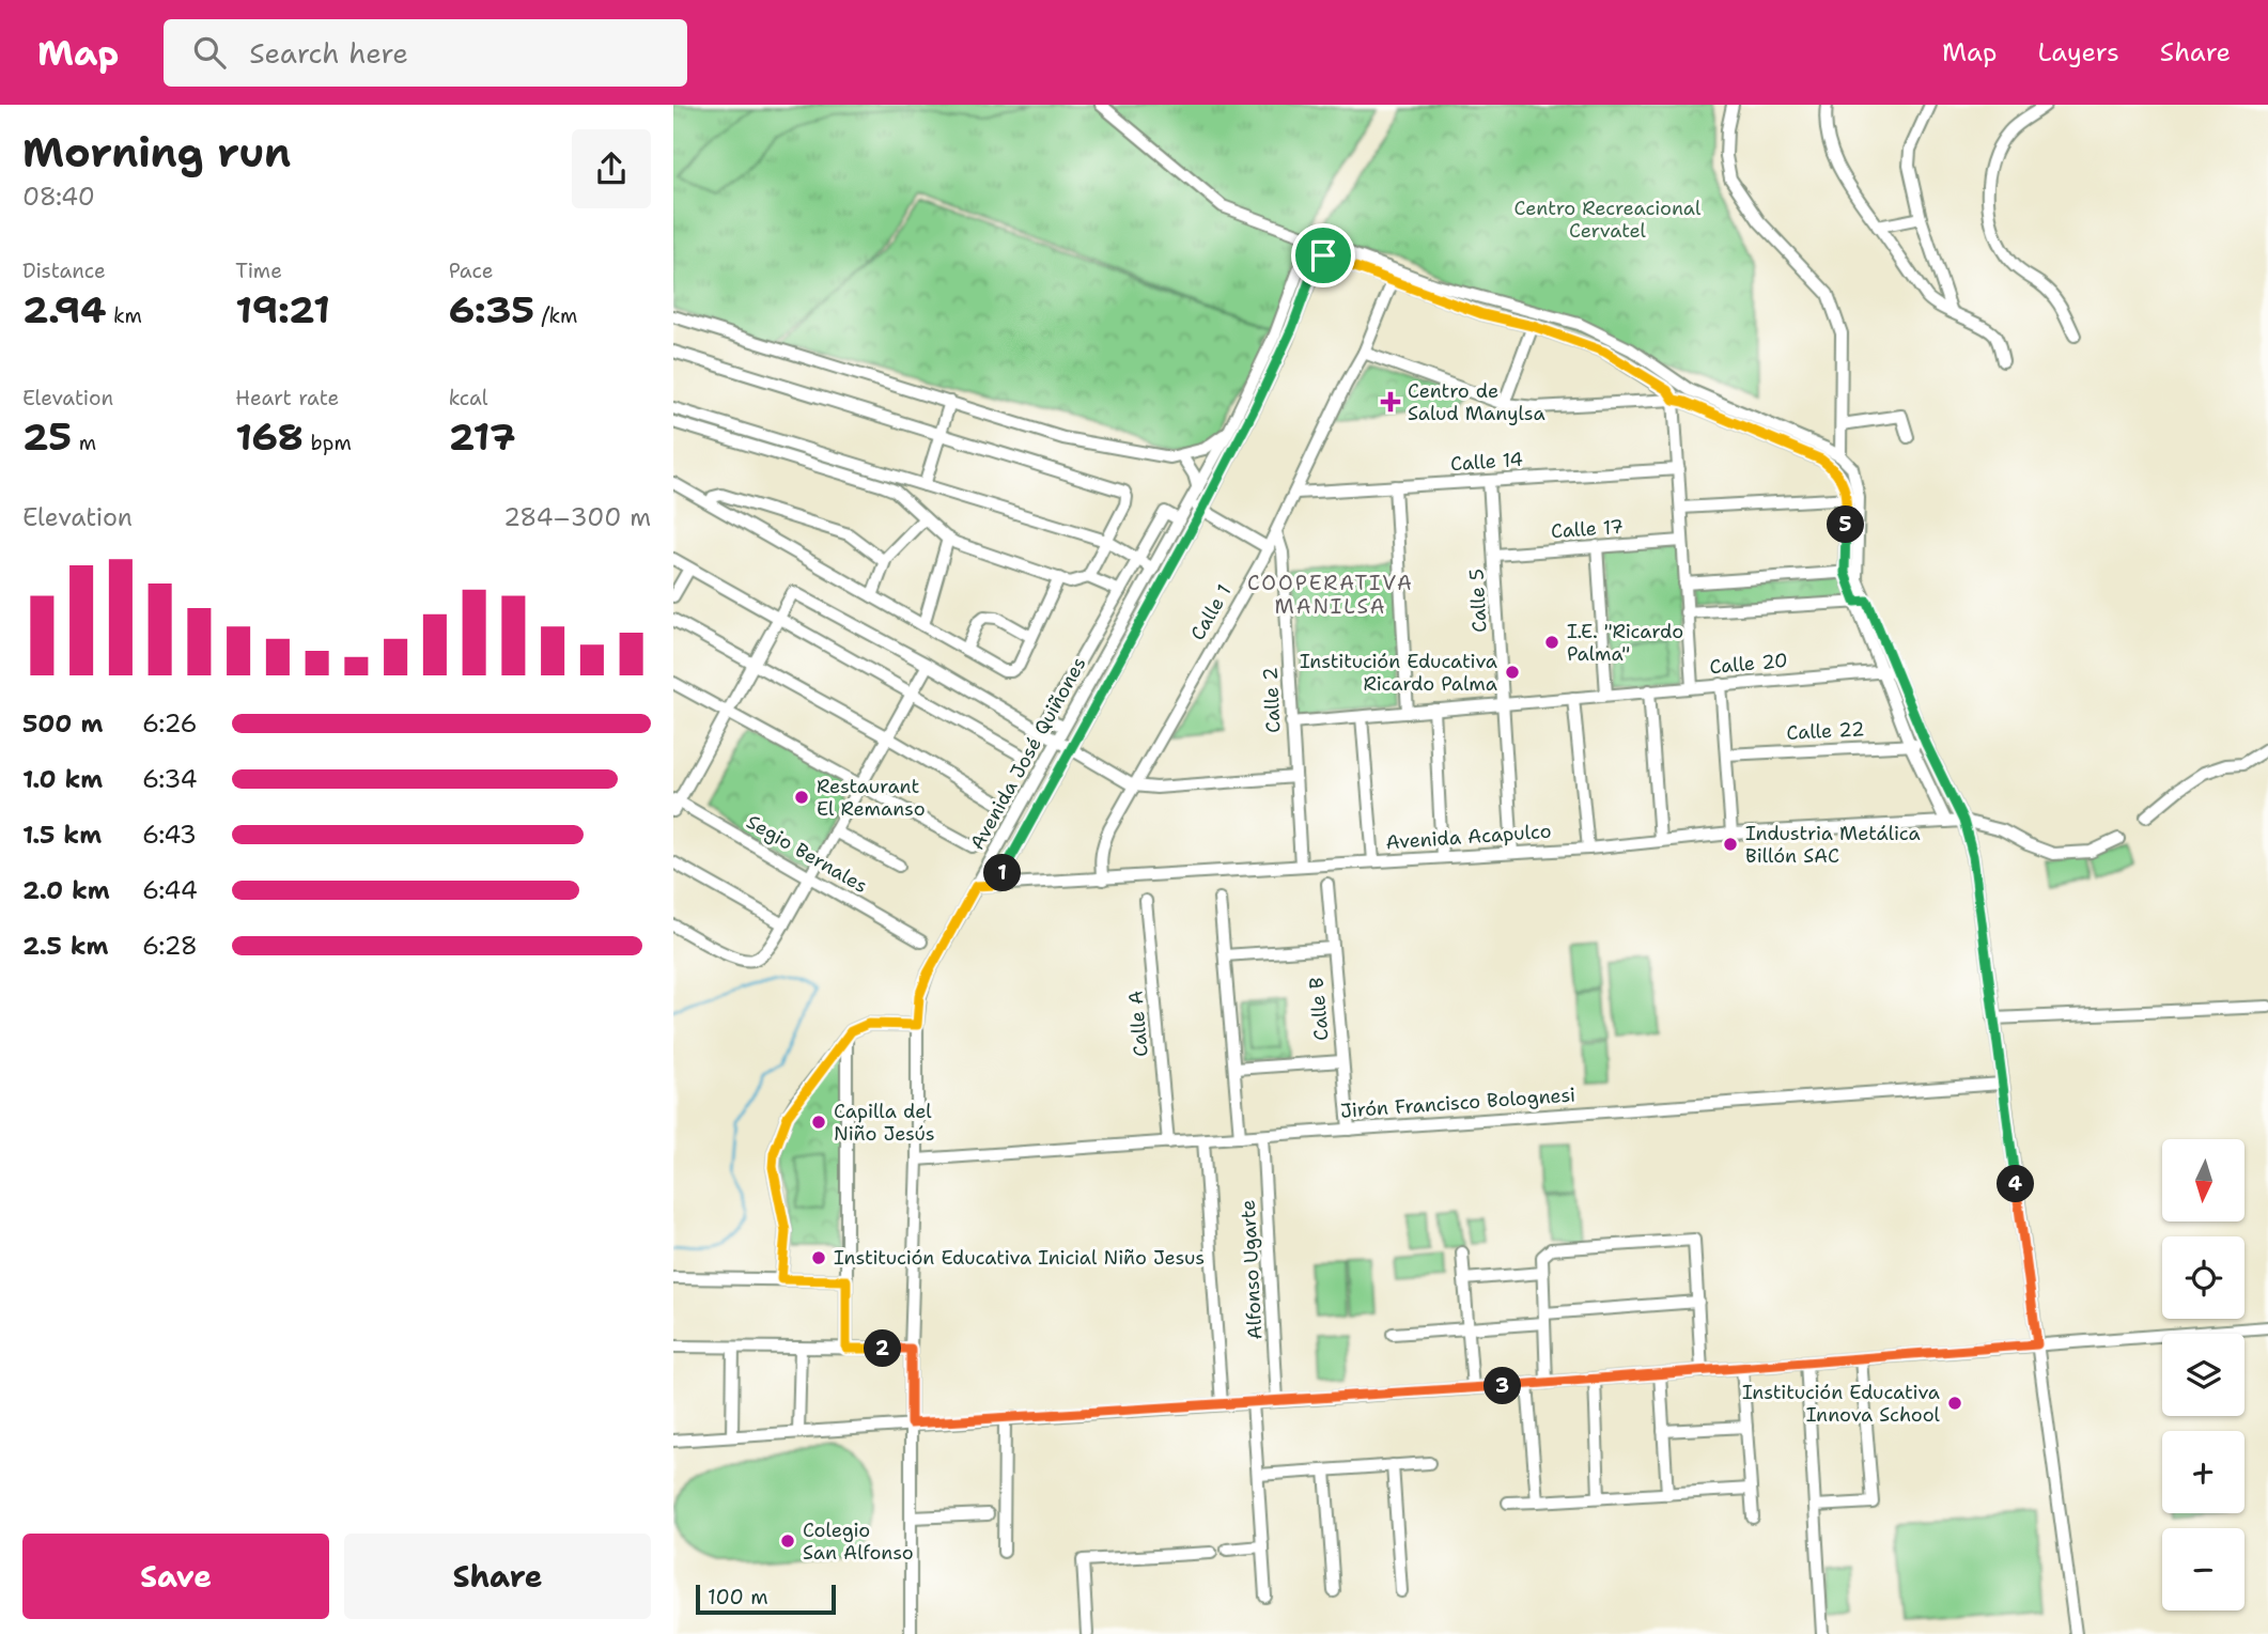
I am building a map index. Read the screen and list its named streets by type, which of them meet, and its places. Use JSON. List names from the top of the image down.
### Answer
{
  "streets": {
    "street": [
      "Calle 14",
      "Calle 17",
      "Calle 5",
      "Calle 1",
      "Calle 20",
      "Calle 2",
      "Calle 22",
      "Avenida José Quiñones",
      "Avenida Acapulco",
      "Segio Bernales",
      "Calle B",
      "Calle A",
      "Jirón Francisco Bolognesi",
      "Alfonso Ugarte"
    ]
  },
  "crossings": [
    ["Calle 14", "Calle 5"],
    ["Calle 14", "Calle 1"],
    ["Calle 17", "Calle 5"],
    ["Calle 5", "Calle 20"],
    ["Calle 5", "Avenida Acapulco"],
    ["Calle 1", "Calle 2"],
    ["Calle 1", "Avenida Acapulco"],
    ["Calle 20", "Calle 2"],
    ["Calle 2", "Avenida Acapulco"],
    ["Avenida José Quiñones", "Avenida Acapulco"],
    ["Avenida José Quiñones", "Jirón Francisco Bolognesi"],
    ["Calle B", "Jirón Francisco Bolognesi"],
    ["Calle A", "Jirón Francisco Bolognesi"],
    ["Jirón Francisco Bolognesi", "Alfonso Ugarte"]
  ],
  "districts": ["COOPERATIVA MANILSA"],
  "parks": ["Centro Recreacional Cervatel"],
  "places": {
    "health": ["Centro de Salud Manylsa"],
    "other": [
      "I.E. \"Ricardo Palma\"",
      "Institución Educativa Ricardo Palma",
      "Restaurant El Remanso",
      "Industria Metálica Billón SAC",
      "Capilla del Niño Jesús",
      "Institución Educativa Inicial Niño Jesus",
      "Institución Educativa Innova School",
      "Colegio San Alfonso"
    ]
  },
  "scale_bar": "100 m",
  "north": "bottom",
  "page": {
    "header": "Map",
    "search": "Search here",
    "nav": ["Map", "Layers", "Share"],
    "heading": ["Morning run", "08:40"],
    "stats": [
      ["Distance", "2.94 km"],
      ["Time", "19:21"],
      ["Pace", "6:35 /km"],
      ["Elevation", "25 m"],
      ["Heart rate", "168 bpm"],
      ["kcal", "217"]
    ],
    "chart": ["Elevation", "284–300 m"],
    "pins": [
      "5",
      "1",
      "4",
      "2",
      "3"
    ],
    "list": [
      {
        "name": "500 m",
        "note": "6:26"
      },
      {
        "name": "1.0 km",
        "note": "6:34"
      },
      {
        "name": "1.5 km",
        "note": "6:43"
      },
      {
        "name": "2.0 km",
        "note": "6:44"
      },
      {
        "name": "2.5 km",
        "note": "6:28"
      }
    ],
    "map_buttons": ["+", "−"],
    "buttons": ["Save", "Share"],
    "scale": "100 m"
  }
}
